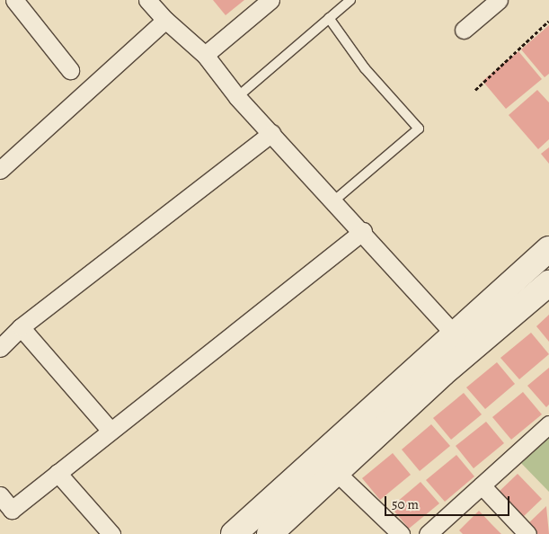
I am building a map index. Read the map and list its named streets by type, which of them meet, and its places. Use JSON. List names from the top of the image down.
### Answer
{
  "scale_bar": "50 m"
}
